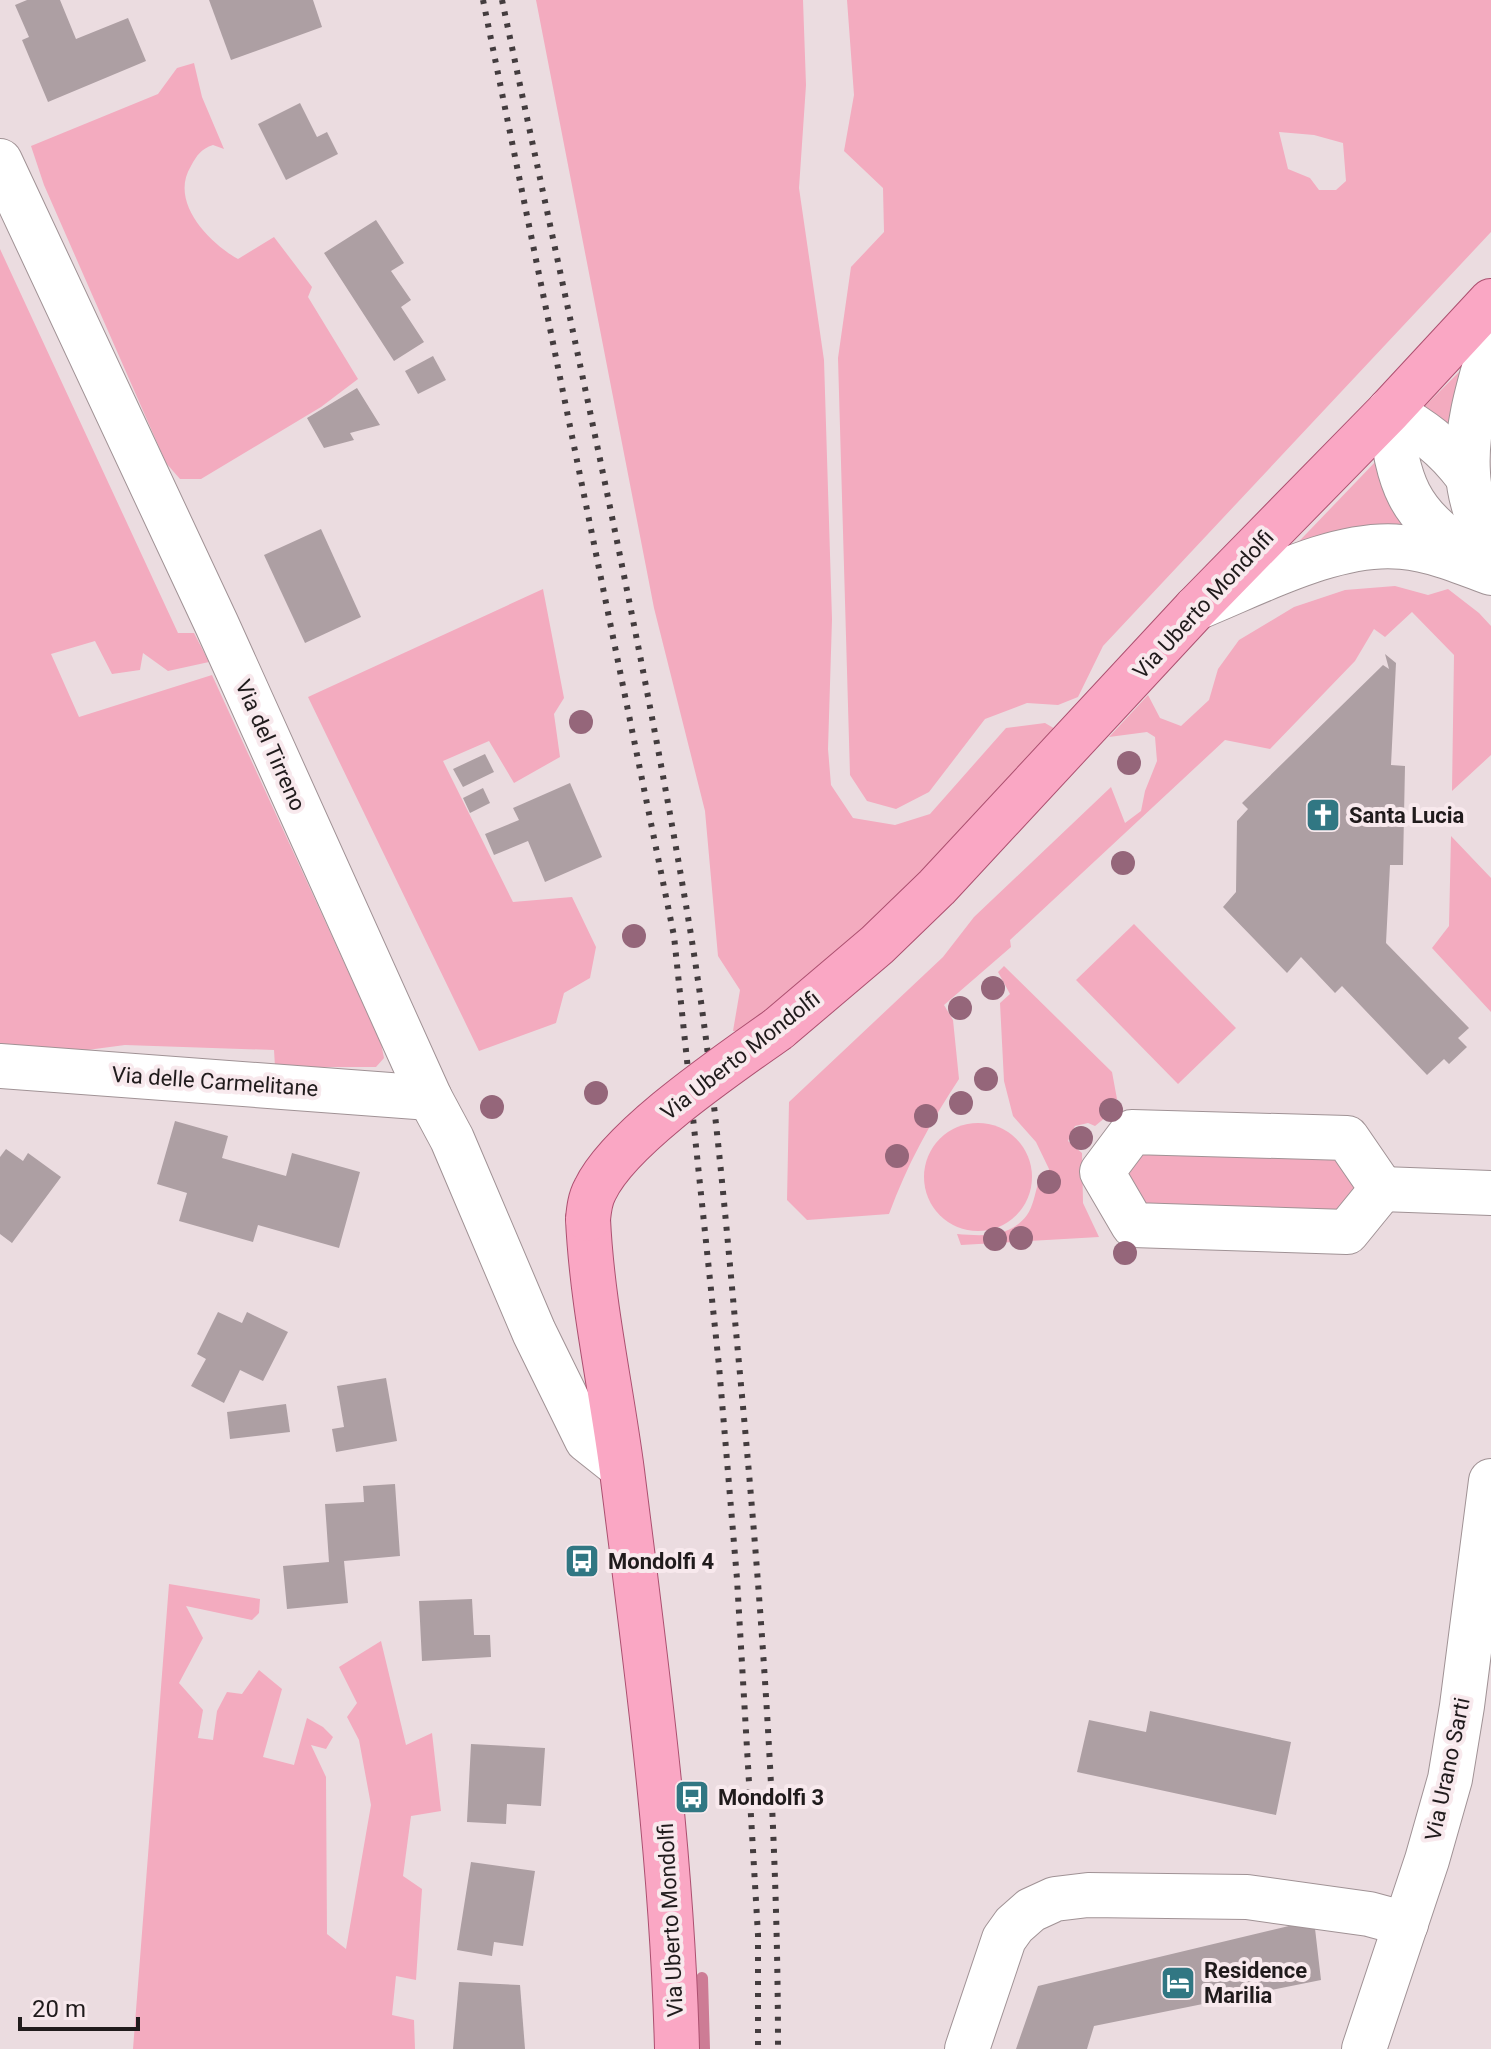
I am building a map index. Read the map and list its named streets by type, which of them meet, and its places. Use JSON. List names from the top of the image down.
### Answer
{
  "streets": {
    "main road": ["Via Uberto Mondolfi"],
    "street": ["Via del Tirreno", "Via delle Carmelitane", "Via Urano Sarti"]
  },
  "crossings": [
    ["Via Uberto Mondolfi", "Via del Tirreno"],
    ["Via del Tirreno", "Via delle Carmelitane"]
  ],
  "places": {
    "church": ["Santa Lucia"],
    "bus stop": ["Mondolfi 4", "Mondolfi 3"],
    "hotel": ["Residence Marilia"]
  },
  "scale_bar": "20 m"
}
